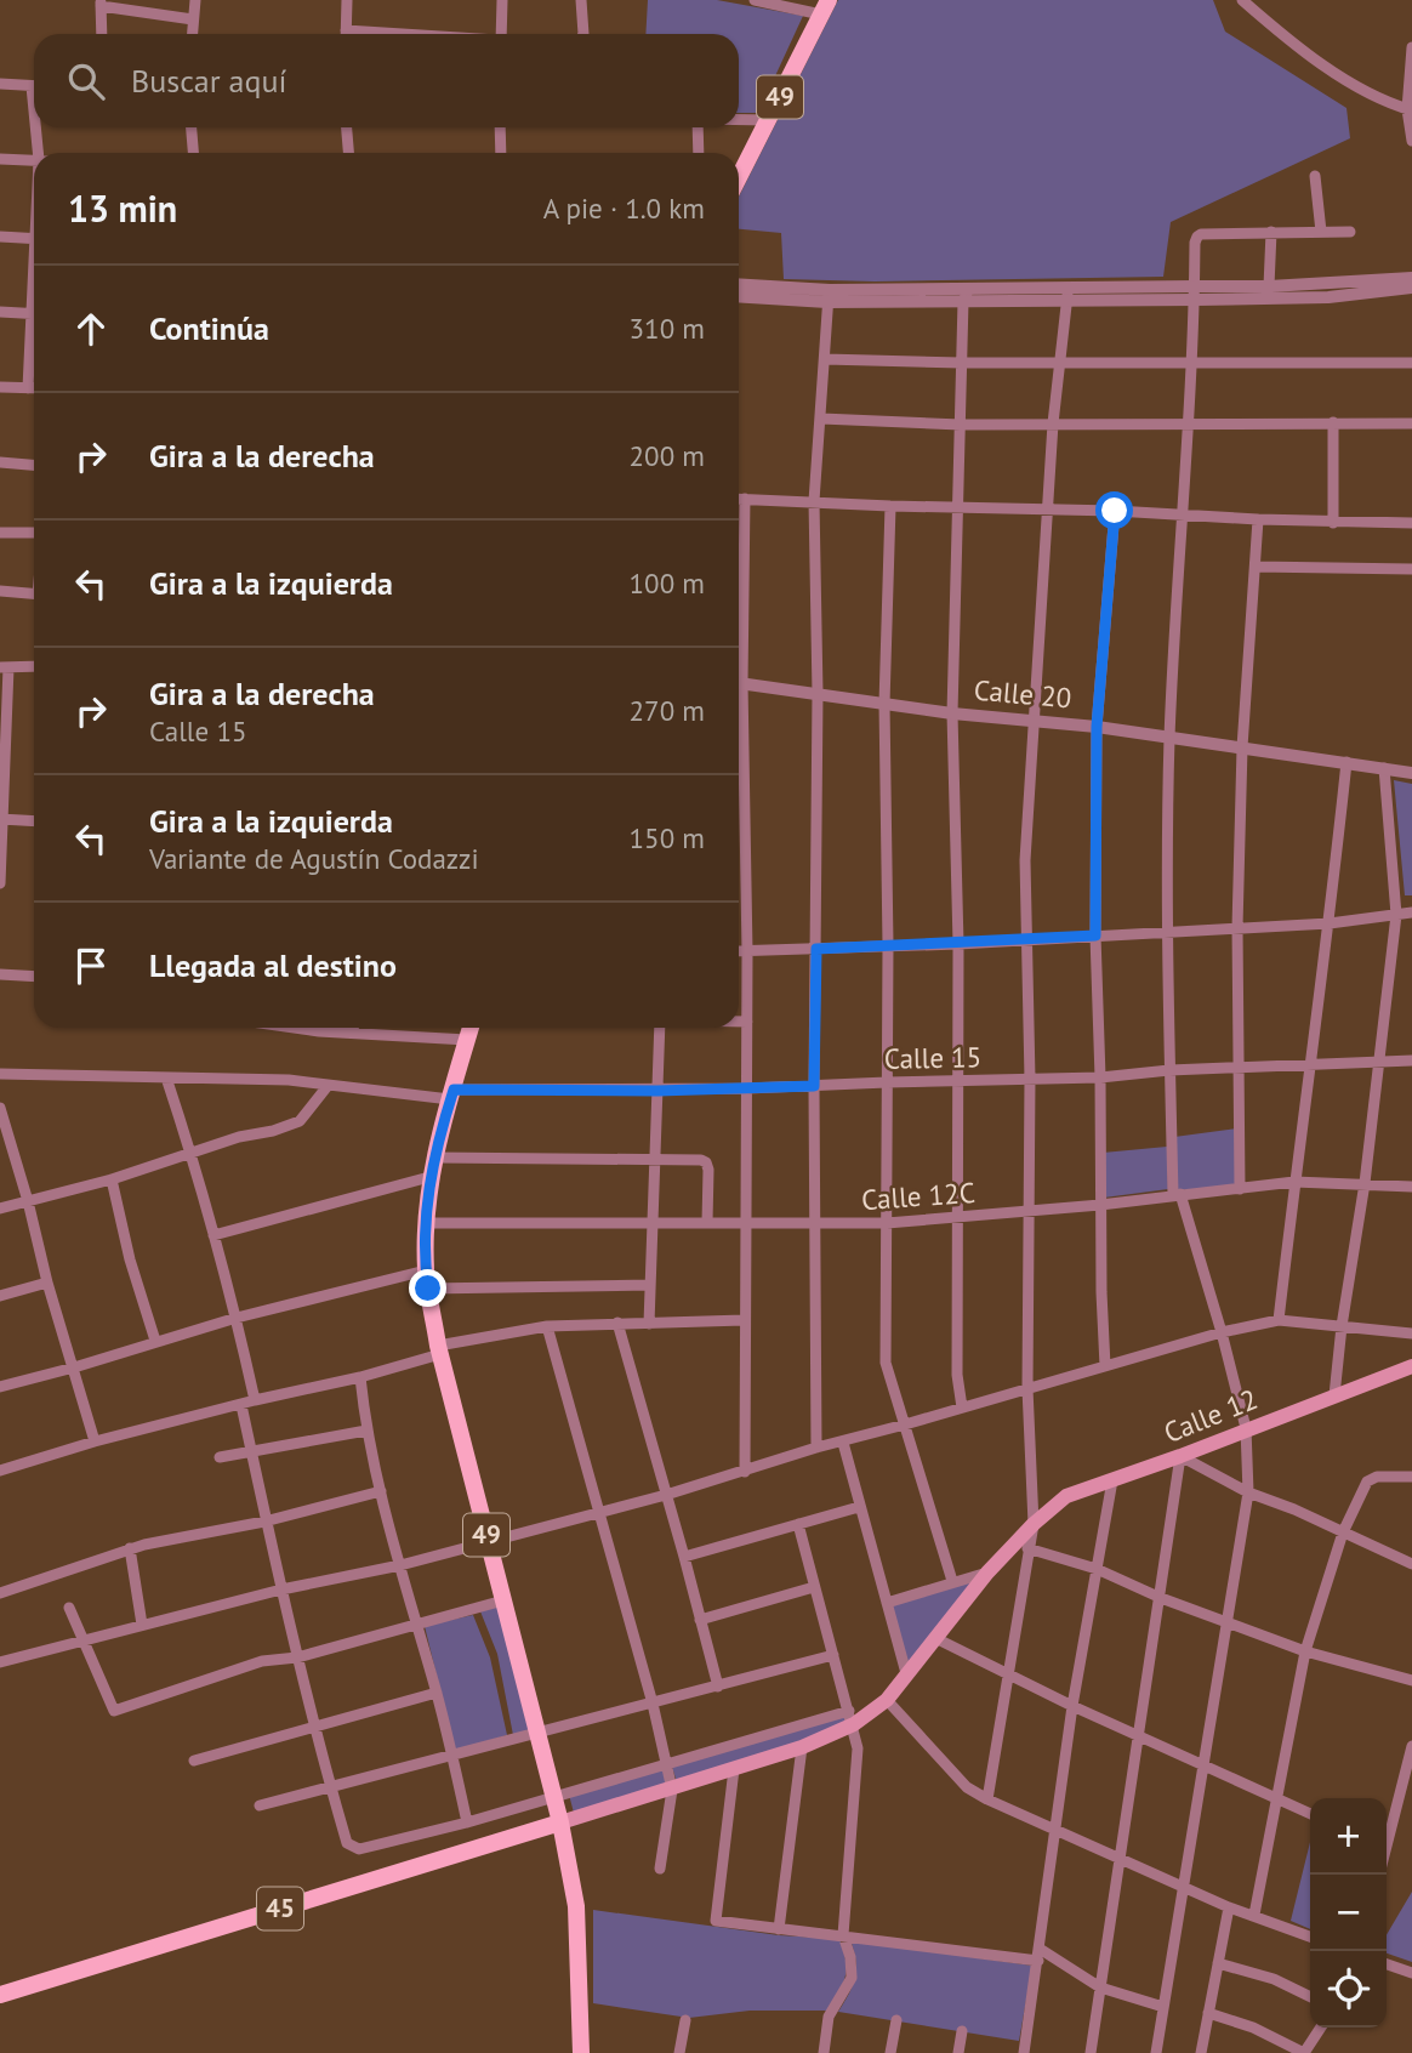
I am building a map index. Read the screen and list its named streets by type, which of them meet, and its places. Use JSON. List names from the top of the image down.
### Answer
{
  "streets": {
    "main road": ["49", "Calle 12", "45"],
    "street": ["Calle 20", "Calle 15", "Calle 12C"]
  },
  "crossings": [
    ["49", "Calle 15"],
    ["49", "Calle 12C"],
    ["49", "Calle 12"],
    ["49", "45"],
    ["Calle 12", "45"]
  ],
  "page": {
    "search": "Buscar aquí",
    "heading": ["13 min", "A pie · 1.0 km"],
    "list": [
      ["Continúa", "310 m"],
      ["Gira a la derecha", "200 m"],
      ["Gira a la izquierda", "100 m"],
      ["Gira a la derecha", "Calle 15", "270 m"],
      ["Gira a la izquierda", "Variante de Agustín Codazzi", "150 m"],
      "Llegada al destino"
    ],
    "map_buttons": ["+", "−"]
  }
}
